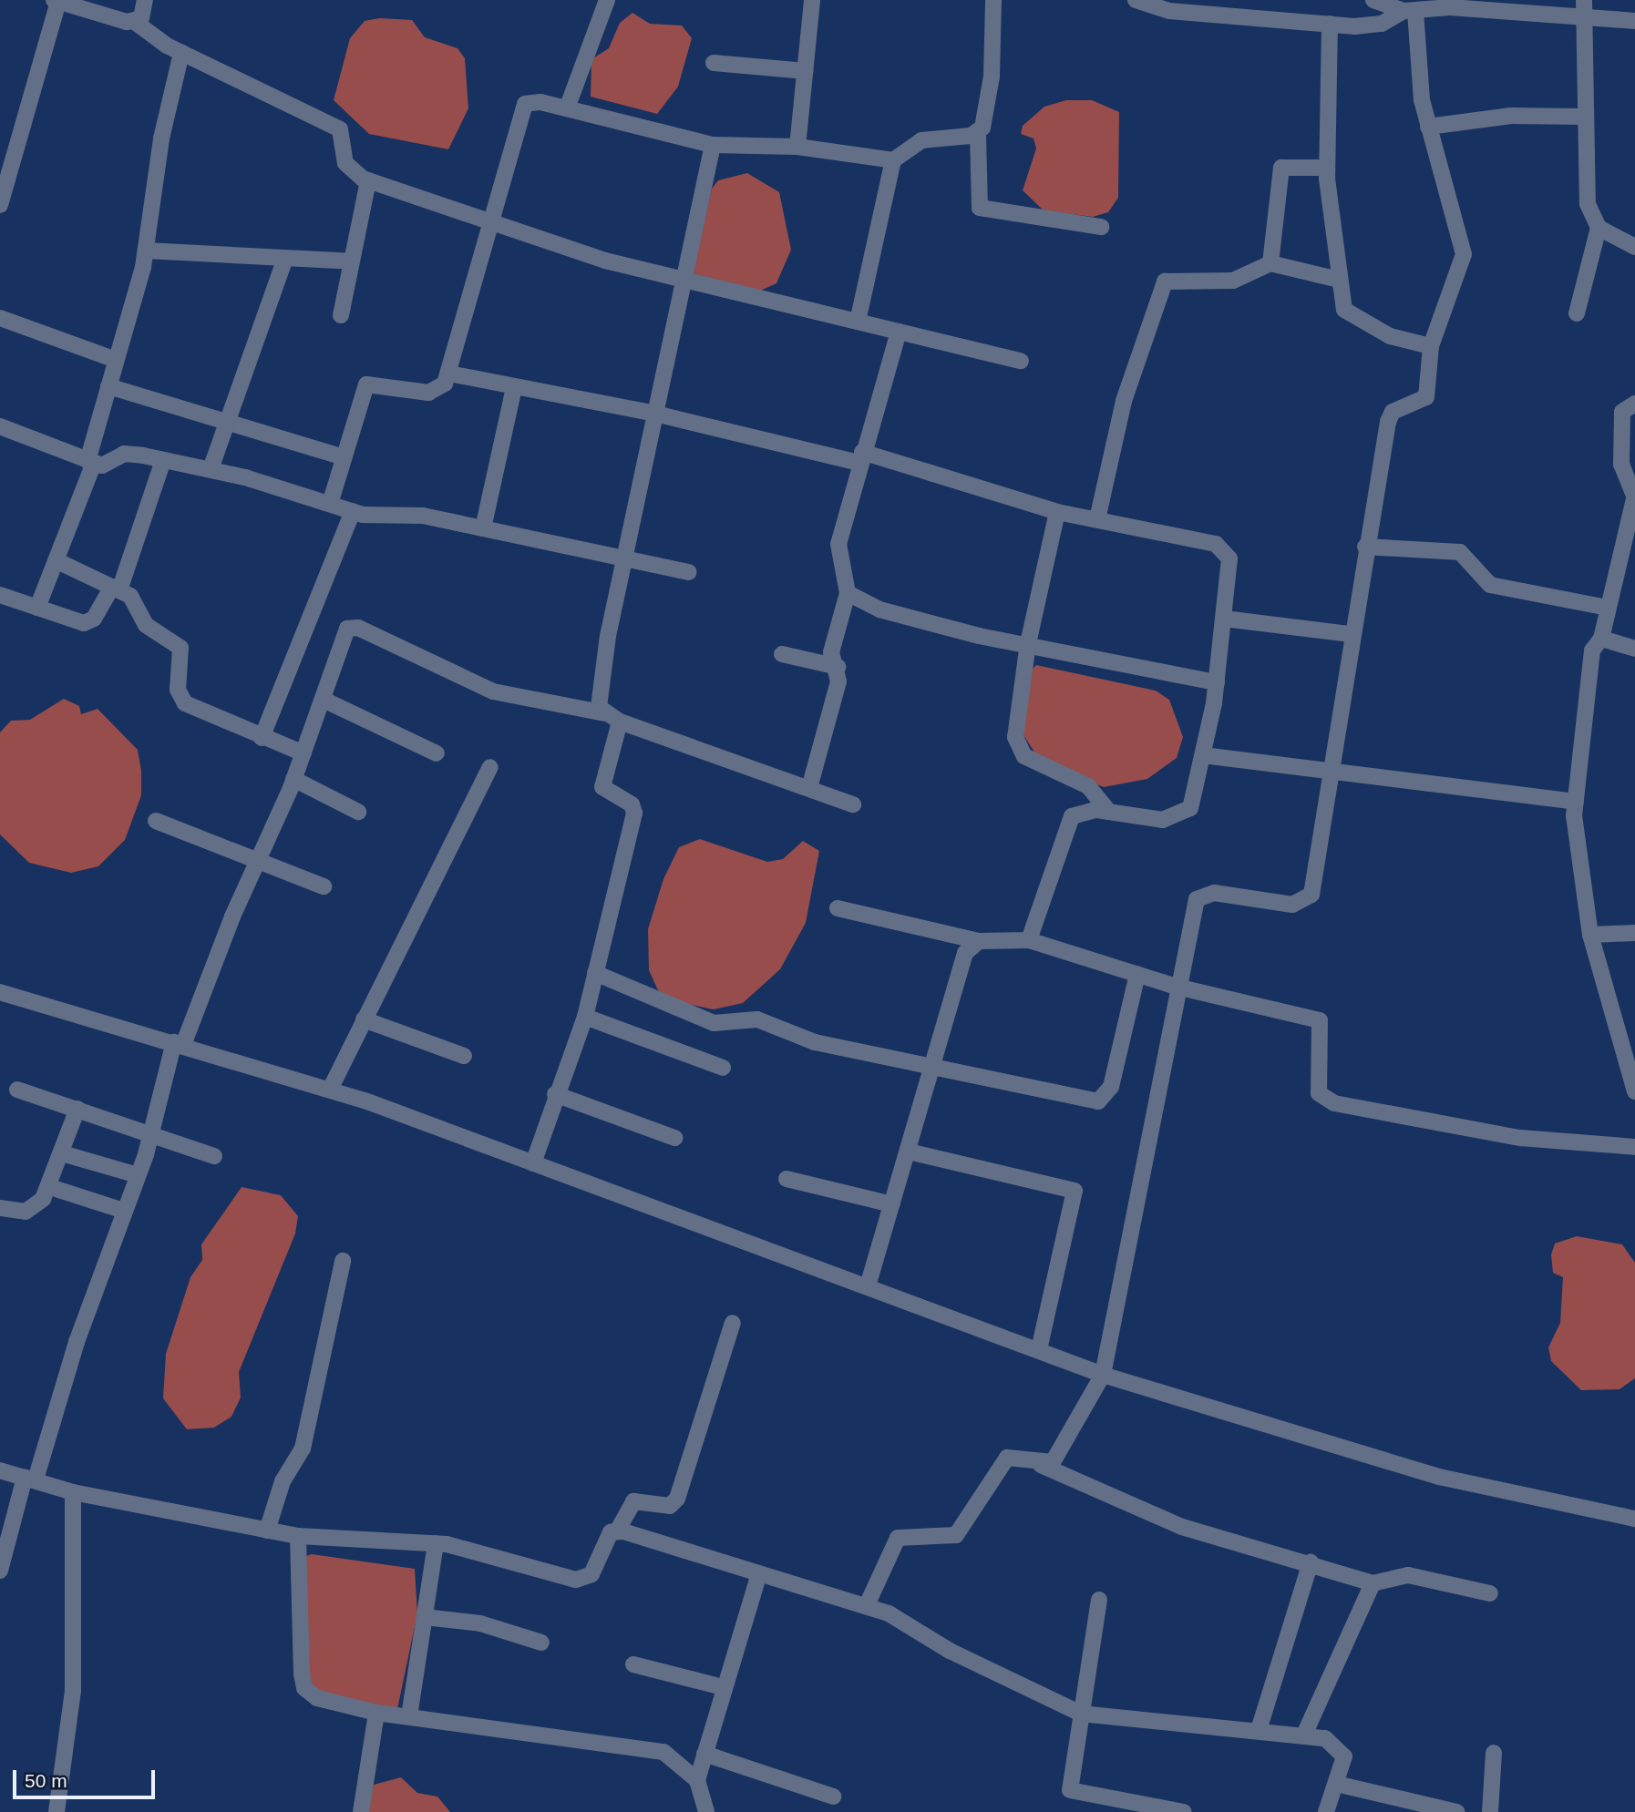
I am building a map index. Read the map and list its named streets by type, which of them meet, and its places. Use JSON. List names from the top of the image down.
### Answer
{
  "scale_bar": "50 m"
}
